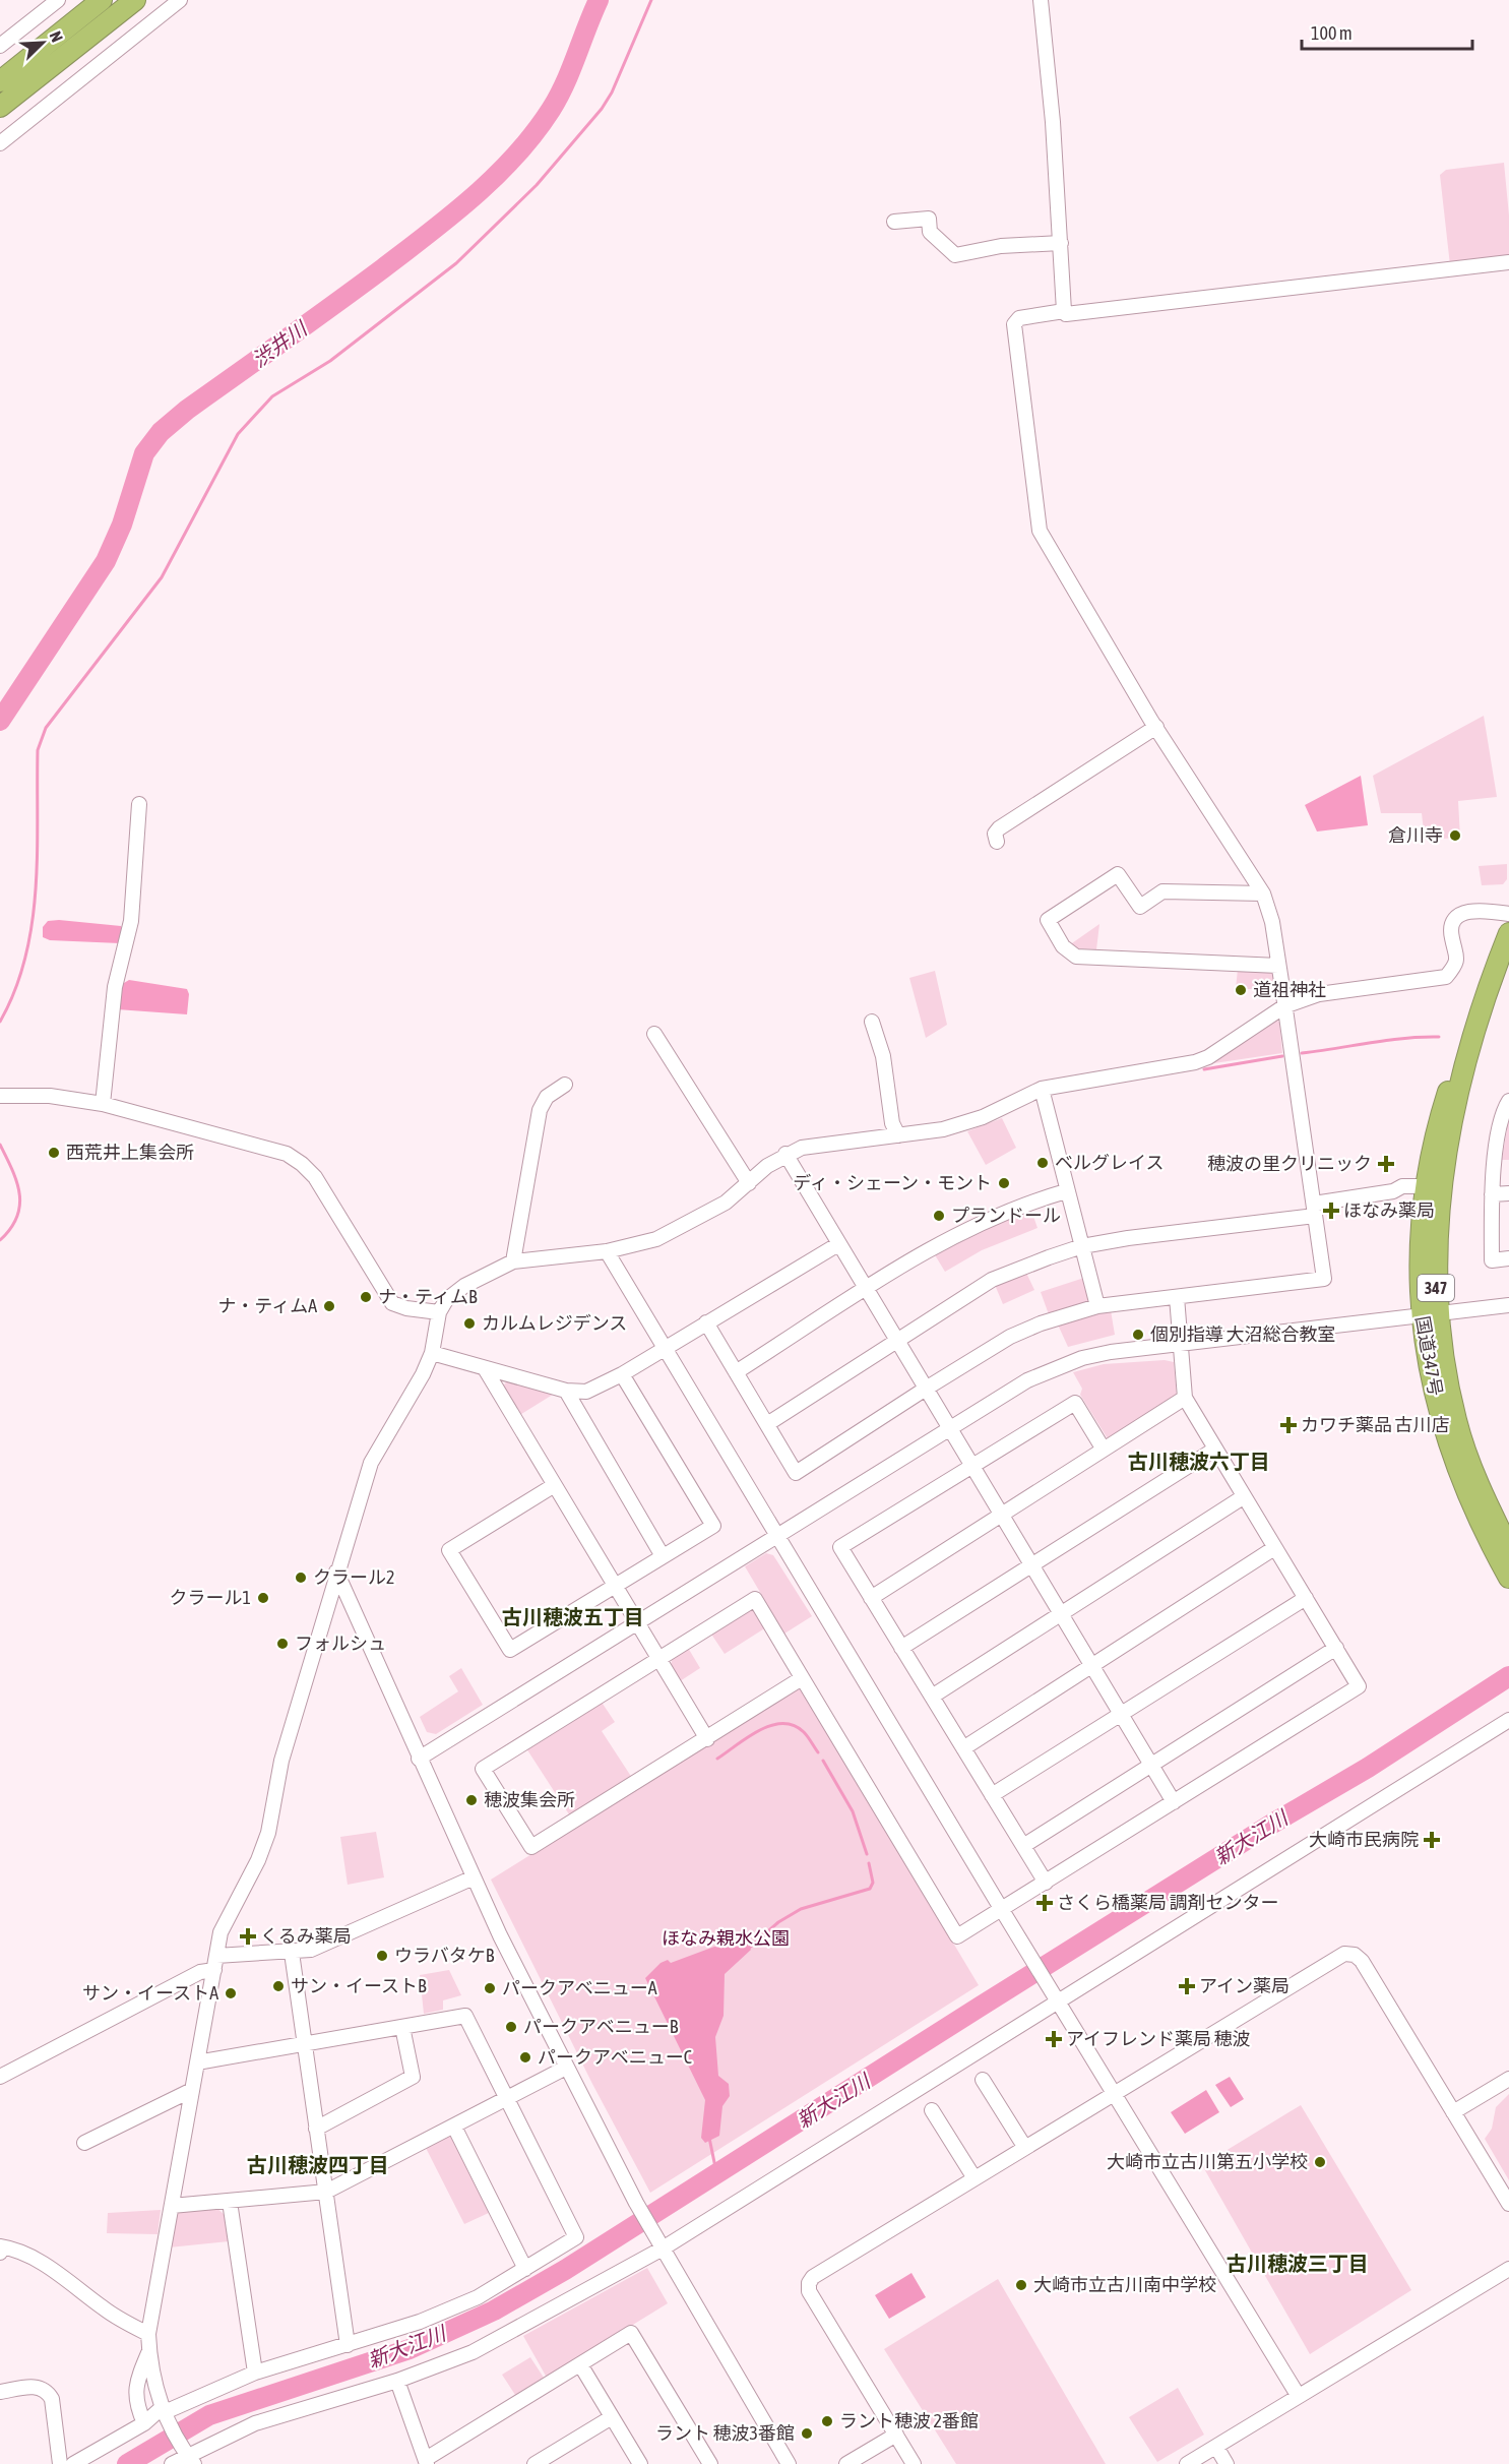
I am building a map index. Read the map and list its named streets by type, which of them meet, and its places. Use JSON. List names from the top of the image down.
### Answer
{
  "streets": {
    "highway": ["347", "国道347号"]
  },
  "districts": [
    "古川穂波六丁目",
    "古川穂波五丁目",
    "古川穂波四丁目",
    "古川穂波三丁目"
  ],
  "water": ["渋井川", "新大江川"],
  "parks": ["ほなみ親水公園"],
  "places": {
    "other": [
      "倉川寺",
      "道祖神社",
      "西荒井上集会所",
      "ベルグレイス",
      "ディ・シェーン・モント",
      "プランドール",
      "ナ・ティムB",
      "ナ・ティムA",
      "カルムレジデンス",
      "個別指導 大沼総合教室",
      "クラール2",
      "クラール1",
      "フォルシュ",
      "穂波集会所",
      "ウラバタケB",
      "サン・イーストB",
      "パークアベニューA",
      "サン・イーストA",
      "パークアベニューB",
      "パークアベニューC",
      "大崎市立古川第五小学校",
      "大崎市立古川南中学校",
      "ラント穂波 2番館",
      "ラント 穂波3番館"
    ],
    "health": [
      "穂波の里クリニック",
      "ほなみ薬局",
      "カワチ薬品 古川店",
      "大崎市民病院",
      "さくら橋薬局 調剤センター",
      "くるみ薬局",
      "アイン薬局",
      "アイフレンド薬局 穂波"
    ]
  },
  "scale_bar": "100 m",
  "north": "top right"
}
